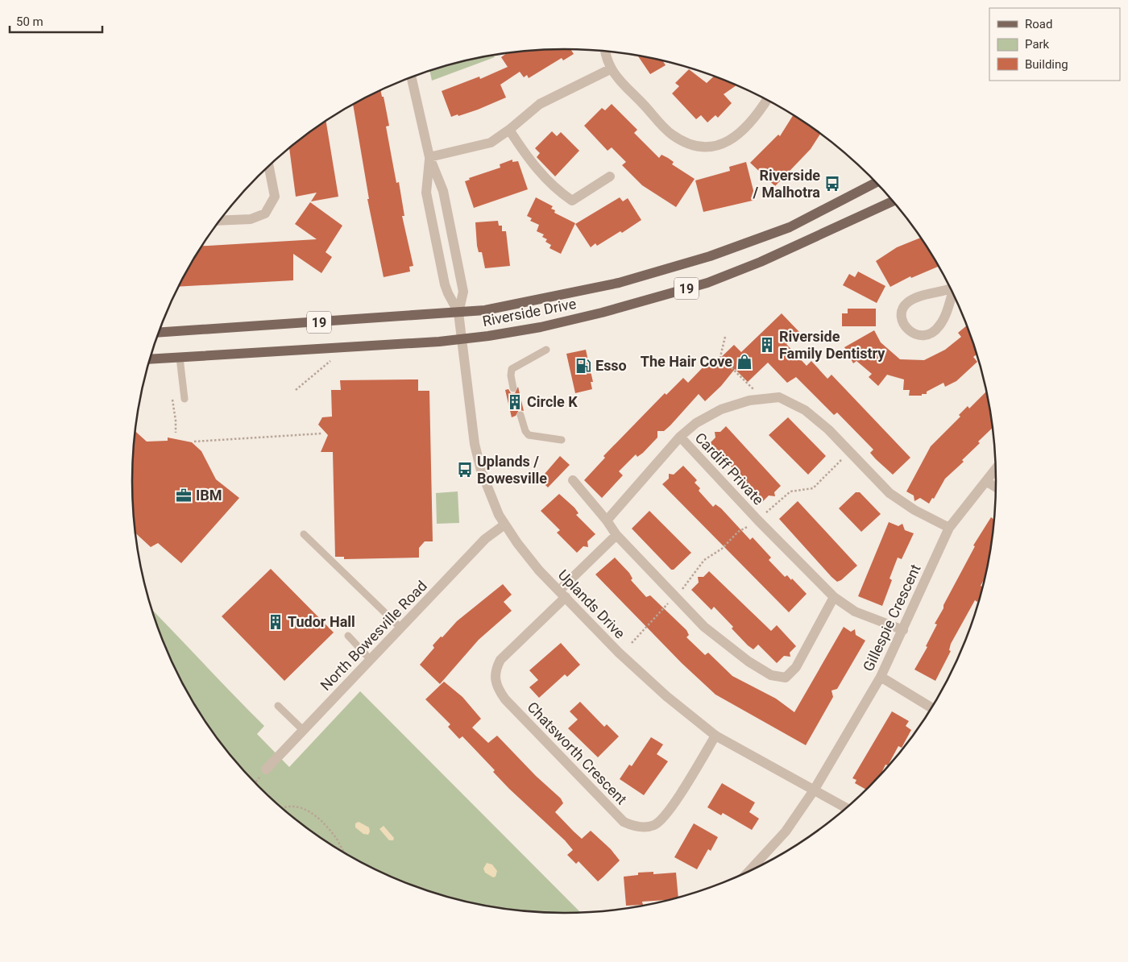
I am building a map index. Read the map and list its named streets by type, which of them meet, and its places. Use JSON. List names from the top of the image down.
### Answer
{
  "streets": {
    "main road": ["19", "Riverside Drive"],
    "street": [
      "Cardiff Private",
      "Uplands Drive",
      "Gillespie Crescent",
      "North Bowesville Road",
      "Chatsworth Crescent"
    ]
  },
  "crossings": [
    ["Riverside Drive", "Uplands Drive"],
    ["Cardiff Private", "Gillespie Crescent"],
    ["Uplands Drive", "Gillespie Crescent"],
    ["Uplands Drive", "North Bowesville Road"],
    ["Uplands Drive", "Chatsworth Crescent"]
  ],
  "places": {
    "bus stop": ["Riverside / Malhotra", "Uplands / Bowesville"],
    "building": ["Riverside Family Dentistry", "Circle K", "Tudor Hall"],
    "shop": ["The Hair Cove"],
    "fuel station": ["Esso"],
    "office": ["IBM"]
  },
  "legend": ["Road", "Park", "Building"],
  "scale_bar": "50 m"
}
